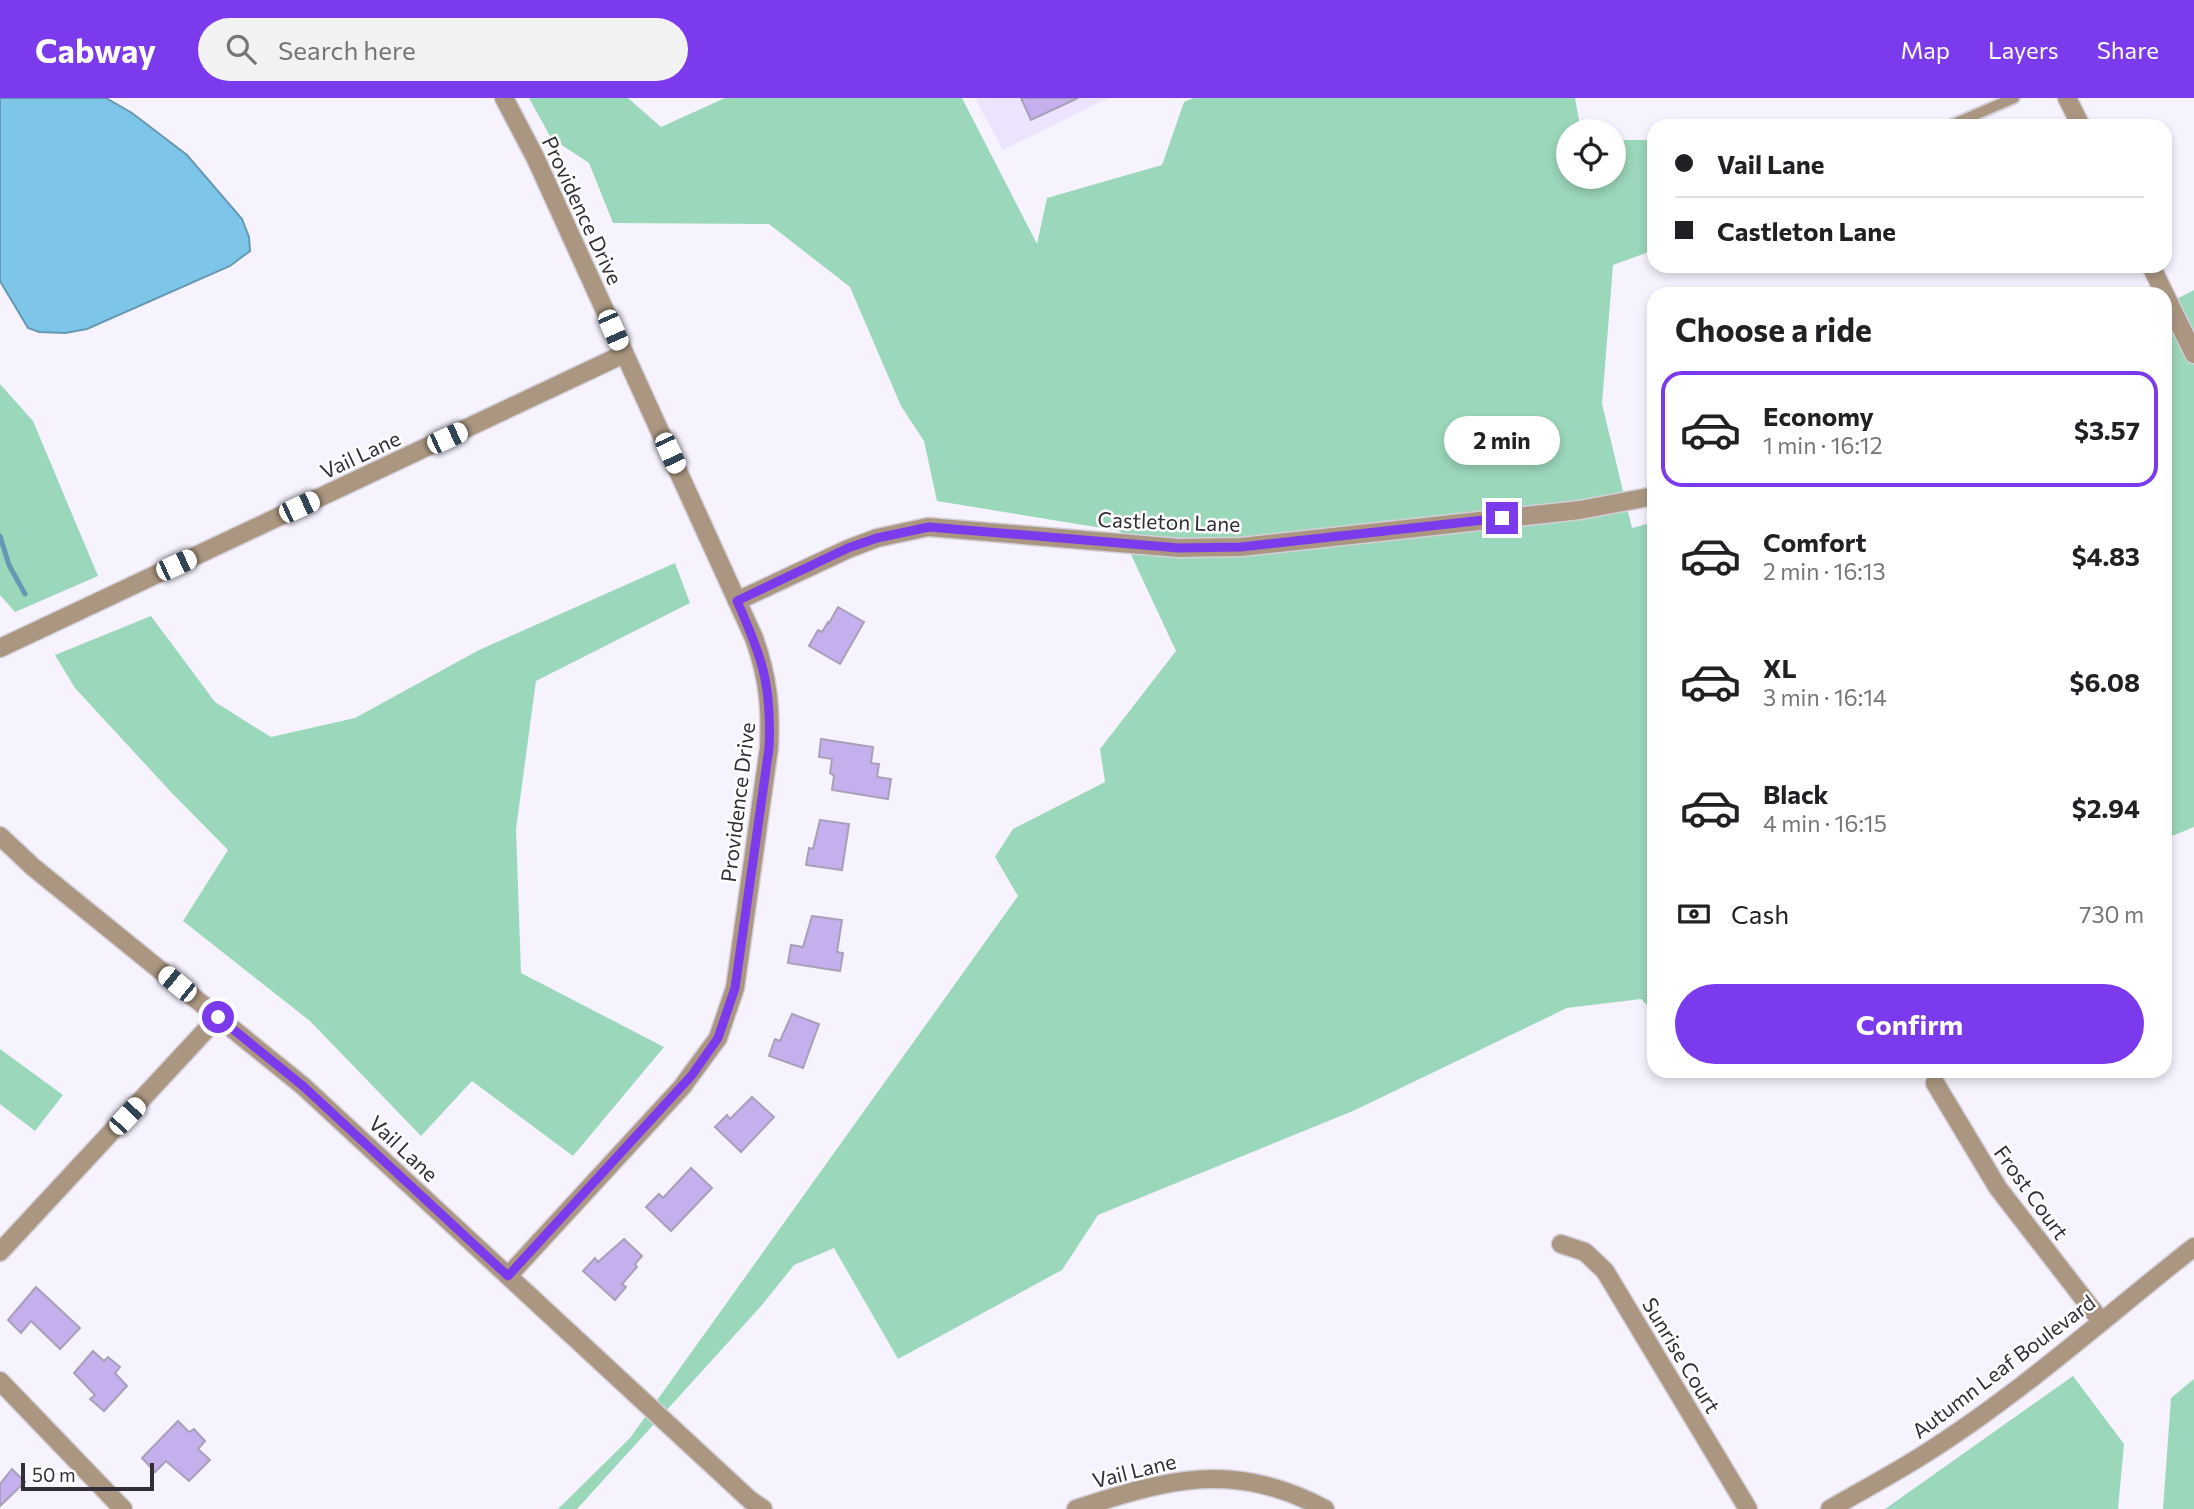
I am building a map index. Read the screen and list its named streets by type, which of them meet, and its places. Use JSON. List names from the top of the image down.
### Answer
{
  "streets": {
    "street": [
      "Providence Drive",
      "Vail Lane",
      "Castleton Lane",
      "Frost Court",
      "Sunrise Court",
      "Autumn Leaf Boulevard"
    ]
  },
  "crossings": [
    ["Providence Drive", "Vail Lane"],
    ["Providence Drive", "Castleton Lane"],
    ["Frost Court", "Autumn Leaf Boulevard"]
  ],
  "scale_bar": "50 m",
  "page": {
    "header": "Cabway",
    "search": "Search here",
    "nav": ["Map", "Layers", "Share"],
    "banner": ["Vail Lane", "Castleton Lane"],
    "heading": "Choose a ride",
    "list": [
      {
        "name": "Economy",
        "note": "1 min · 16:12",
        "value": "$3.57"
      },
      {
        "name": "Comfort",
        "note": "2 min · 16:13",
        "value": "$4.83"
      },
      {
        "name": "XL",
        "note": "3 min · 16:14",
        "value": "$6.08"
      },
      {
        "name": "Black",
        "note": "4 min · 16:15",
        "value": "$2.94"
      }
    ],
    "bubble": "2 min",
    "pay": ["Cash", "730 m"],
    "buttons": "Confirm",
    "scale": "50 m"
  }
}
